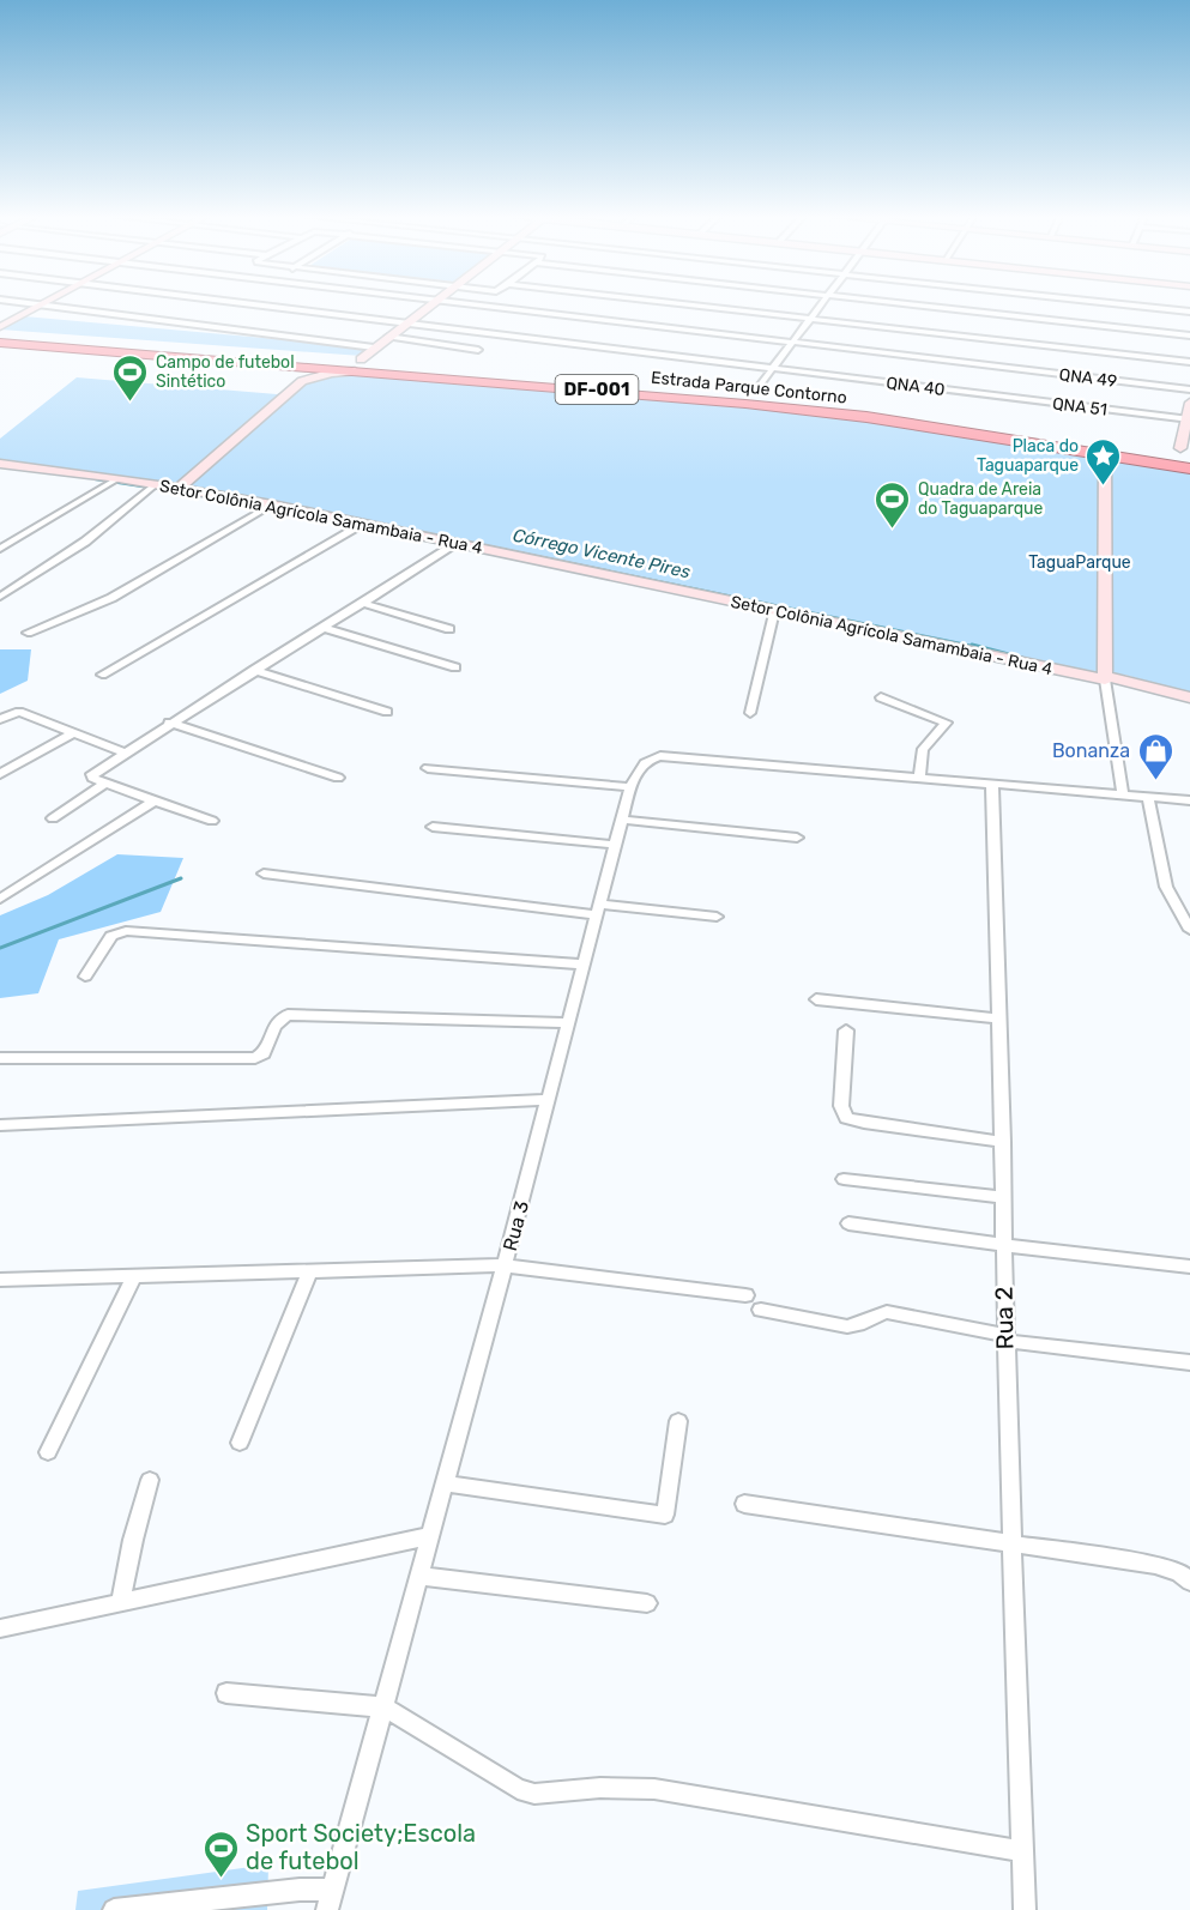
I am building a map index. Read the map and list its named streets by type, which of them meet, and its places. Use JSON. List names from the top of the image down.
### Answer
{
  "streets": {
    "highway": ["Estrada Parque Contorno", "DF-001"],
    "street": [
      "QNA 49",
      "QNA 40",
      "QNA 51",
      "Setor Colônia Agrícola Samambaia - Rua 4",
      "Rua 3",
      "Rua 2"
    ]
  },
  "crossings": [
    ["QNA 40", "QNA 51"]
  ],
  "water": ["Córrego Vicente Pires"],
  "parks": ["TaguaParque"],
  "places": {
    "sports": ["Campo de futebol Sintético", "Quadra de Areia do Taguaparque", "Sport Society;Escola de futebol"],
    "place": ["Placa do Taguaparque"],
    "shop": ["Bonanza"]
  }
}
